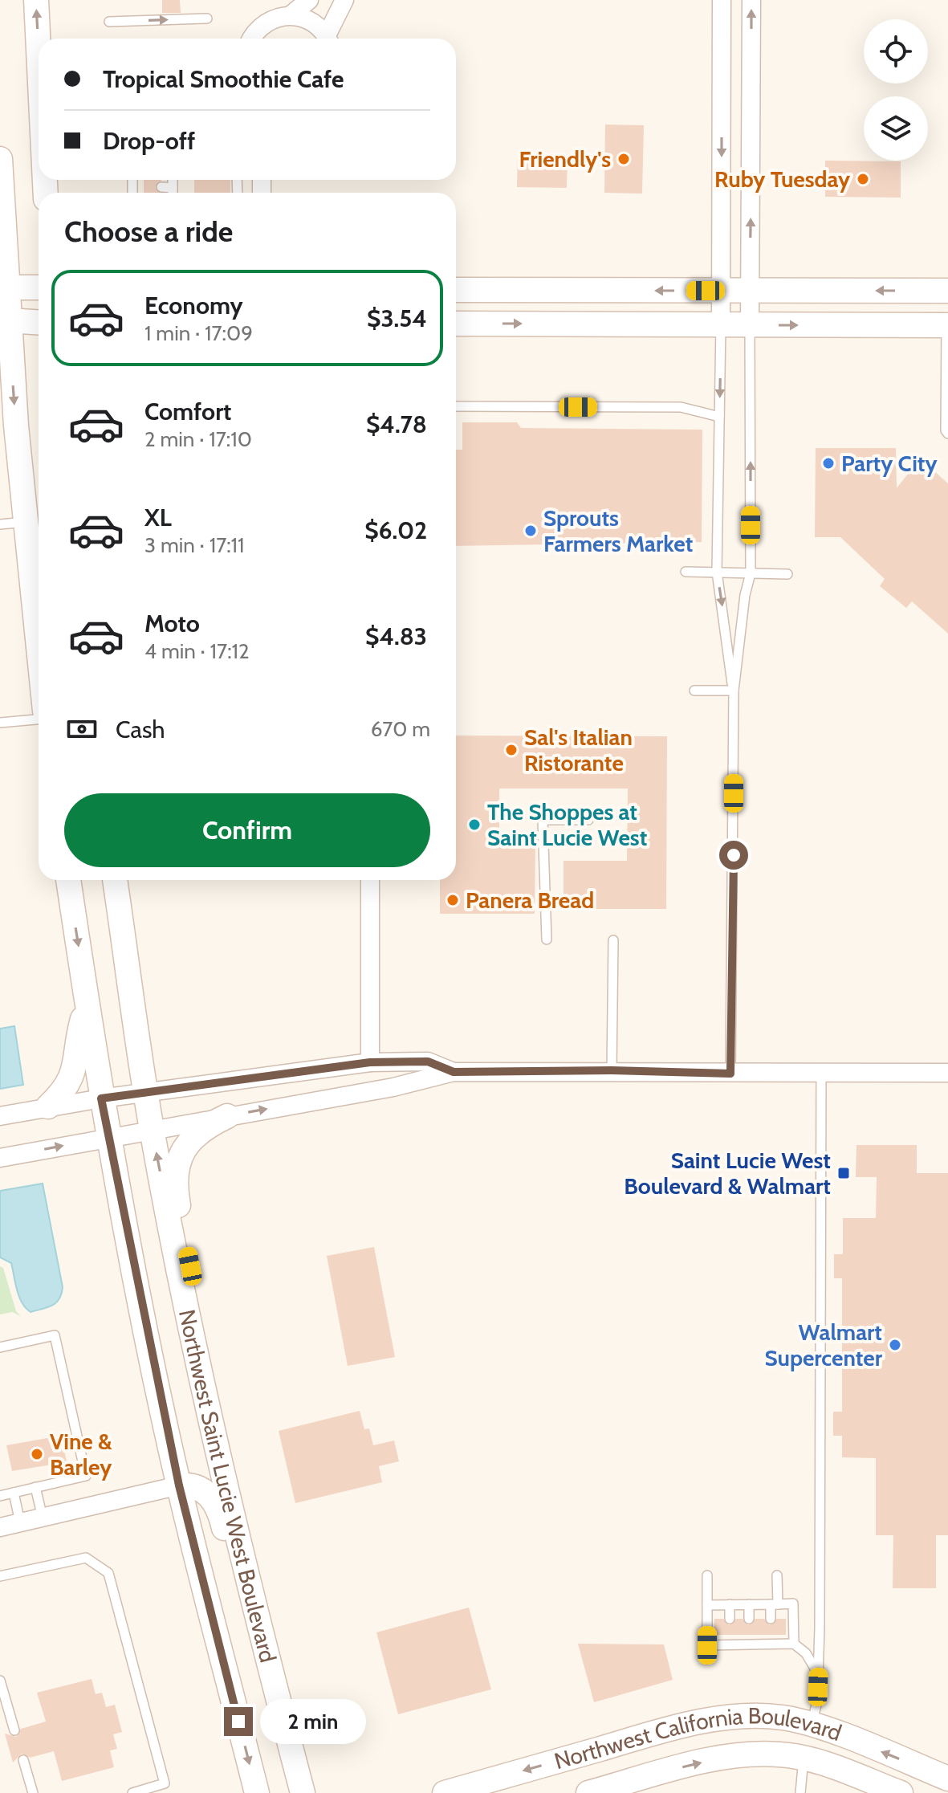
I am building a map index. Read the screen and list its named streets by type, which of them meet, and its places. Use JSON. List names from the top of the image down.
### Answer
{
  "streets": {
    "main road": ["Northwest Saint Lucie West Boulevard", "Northwest California Boulevard"]
  },
  "places": {
    "other": [
      "Friendly's",
      "Ruby Tuesday",
      "Party City",
      "Sprouts Farmers Market",
      "Sal's Italian Ristorante",
      "The Shoppes at Saint Lucie West",
      "Panera Bread",
      "Walmart Supercenter",
      "Vine & Barley"
    ],
    "transit": ["Saint Lucie West Boulevard & Walmart"]
  },
  "page": {
    "banner": ["Tropical Smoothie Cafe", "Drop-off"],
    "heading": "Choose a ride",
    "list": [
      {
        "name": "Economy",
        "note": "1 min · 17:09",
        "value": "$3.54"
      },
      {
        "name": "Comfort",
        "note": "2 min · 17:10",
        "value": "$4.78"
      },
      {
        "name": "XL",
        "note": "3 min · 17:11",
        "value": "$6.02"
      },
      {
        "name": "Moto",
        "note": "4 min · 17:12",
        "value": "$4.83"
      }
    ],
    "pay": ["Cash", "670 m"],
    "buttons": "Confirm",
    "bubble": "2 min"
  }
}
